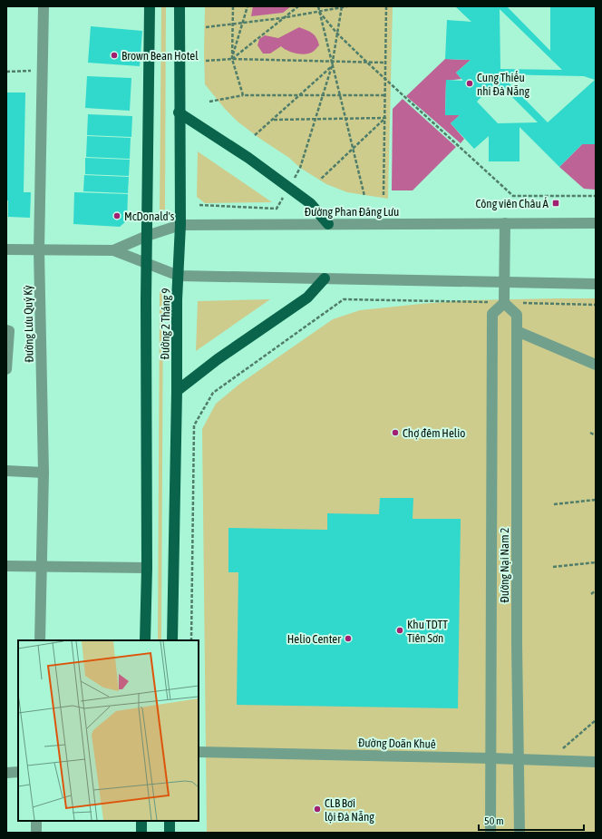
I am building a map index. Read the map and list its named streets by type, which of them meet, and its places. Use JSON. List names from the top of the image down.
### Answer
{
  "streets": {
    "main road": ["Đường 2 Tháng 9"],
    "street": [
      "Đường Phan Đăng Lưu",
      "Đường Lưu Quý Kỳ",
      "Đường Nại Nam 2",
      "Đường Doãn Khuê"
    ]
  },
  "crossings": [
    ["Đường Phan Đăng Lưu", "Đường Lưu Quý Kỳ"],
    ["Đường Phan Đăng Lưu", "Đường 2 Tháng 9"],
    ["Đường Nại Nam 2", "Đường Doãn Khuê"]
  ],
  "places": {
    "other": [
      "Brown Bean Hotel",
      "Cung Thiếu nhi Đà Nẵng",
      "McDonald's",
      "Chợ đêm Helio",
      "Khu TDTT Tiên Sơn",
      "Helio Center",
      "CLB Bơi lội Đà Nẵng"
    ],
    "transit": ["Công viên Châu Á"]
  },
  "scale_bar": "50 m"
}
